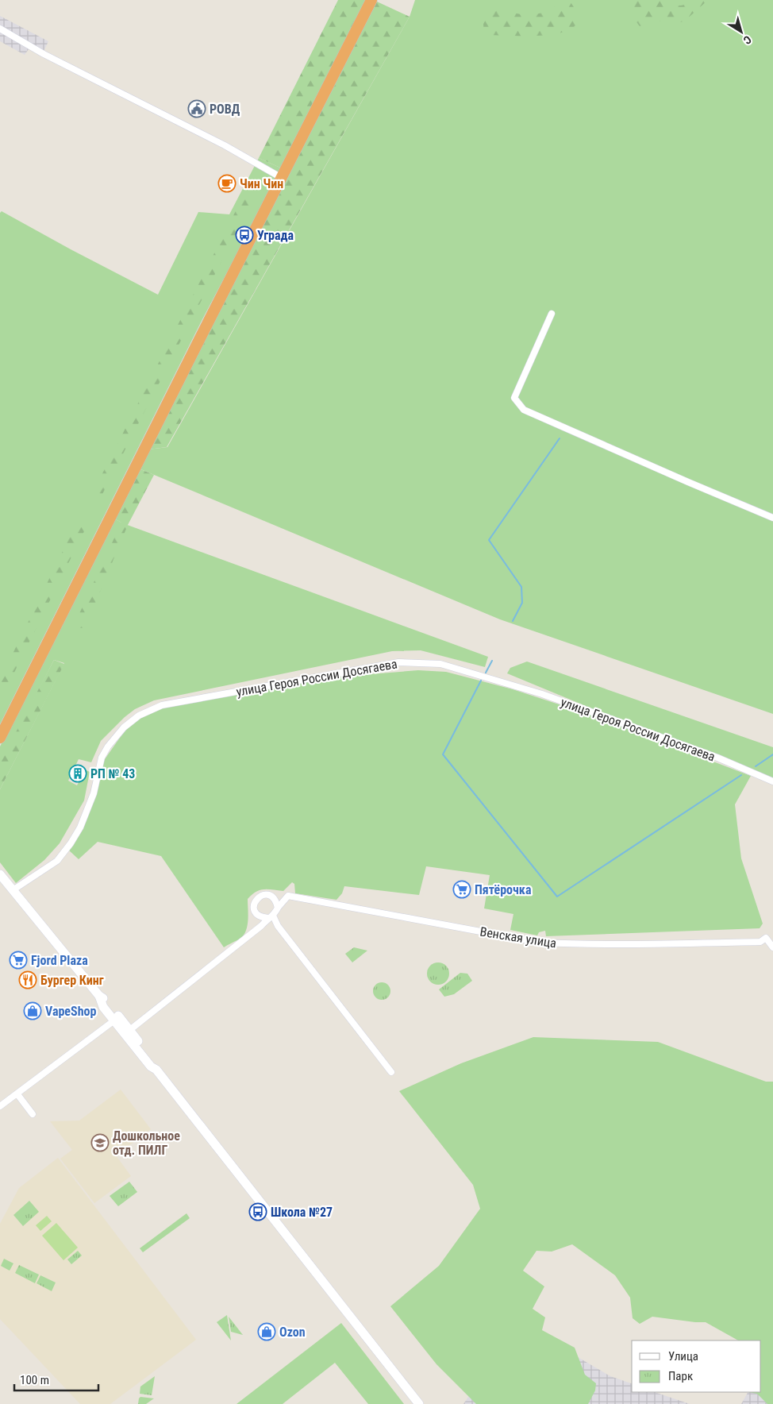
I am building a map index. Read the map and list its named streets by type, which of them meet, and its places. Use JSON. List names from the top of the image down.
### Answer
{
  "streets": {
    "street": ["улица Героя России Досягаева", "Венская улица"]
  },
  "places": {
    "public building": ["РОВД"],
    "cafe": ["Чин Чин"],
    "bus stop": ["Уграда", "Школа №27"],
    "building": ["РП № 43"],
    "supermarket": ["Пятёрочка", "Fjord Plaza"],
    "restaurant": ["Бургер Кинг"],
    "shop": ["VapeShop", "Ozon"],
    "school or university": ["Дошкольное отд. ПИЛГ"]
  },
  "legend": ["Улица", "Парк"],
  "scale_bar": "100 m",
  "north": "bottom right"
}
